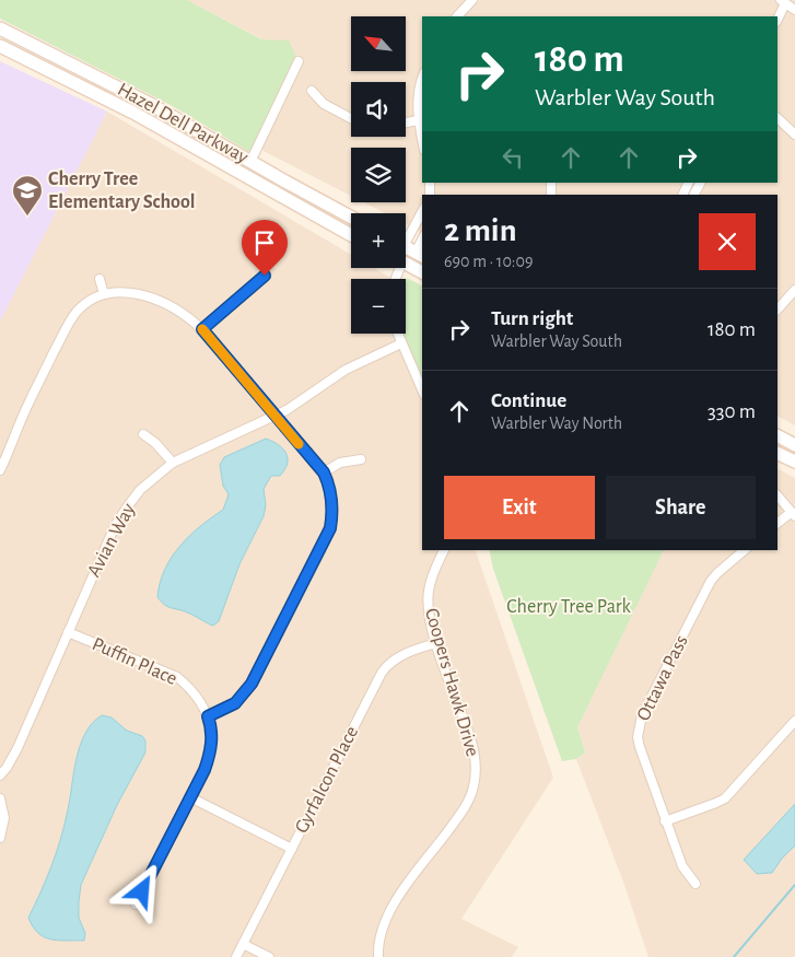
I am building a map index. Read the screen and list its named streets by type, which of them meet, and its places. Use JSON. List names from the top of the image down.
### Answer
{
  "streets": {
    "main road": ["Hazel Dell Parkway"],
    "street": [
      "Avian Way",
      "Puffin Place",
      "Ottawa Pass",
      "Coopers Hawk Drive",
      "Gyrfalcon Place"
    ]
  },
  "crossings": [
    ["Avian Way", "Puffin Place"],
    ["Coopers Hawk Drive", "Gyrfalcon Place"]
  ],
  "parks": ["Cherry Tree Park"],
  "places": {
    "school or university": ["Cherry Tree Elementary School"]
  },
  "north": "top left",
  "page": {
    "map_buttons": ["+", "−"],
    "turn": ["180 m", "Warbler Way South"],
    "heading": ["2 min", "690 m · 10:09"],
    "list": [
      {
        "name": "Turn right",
        "note": "Warbler Way South",
        "value": "180 m"
      },
      {
        "name": "Continue",
        "note": "Warbler Way North",
        "value": "330 m"
      }
    ],
    "buttons": ["Exit", "Share"]
  }
}
